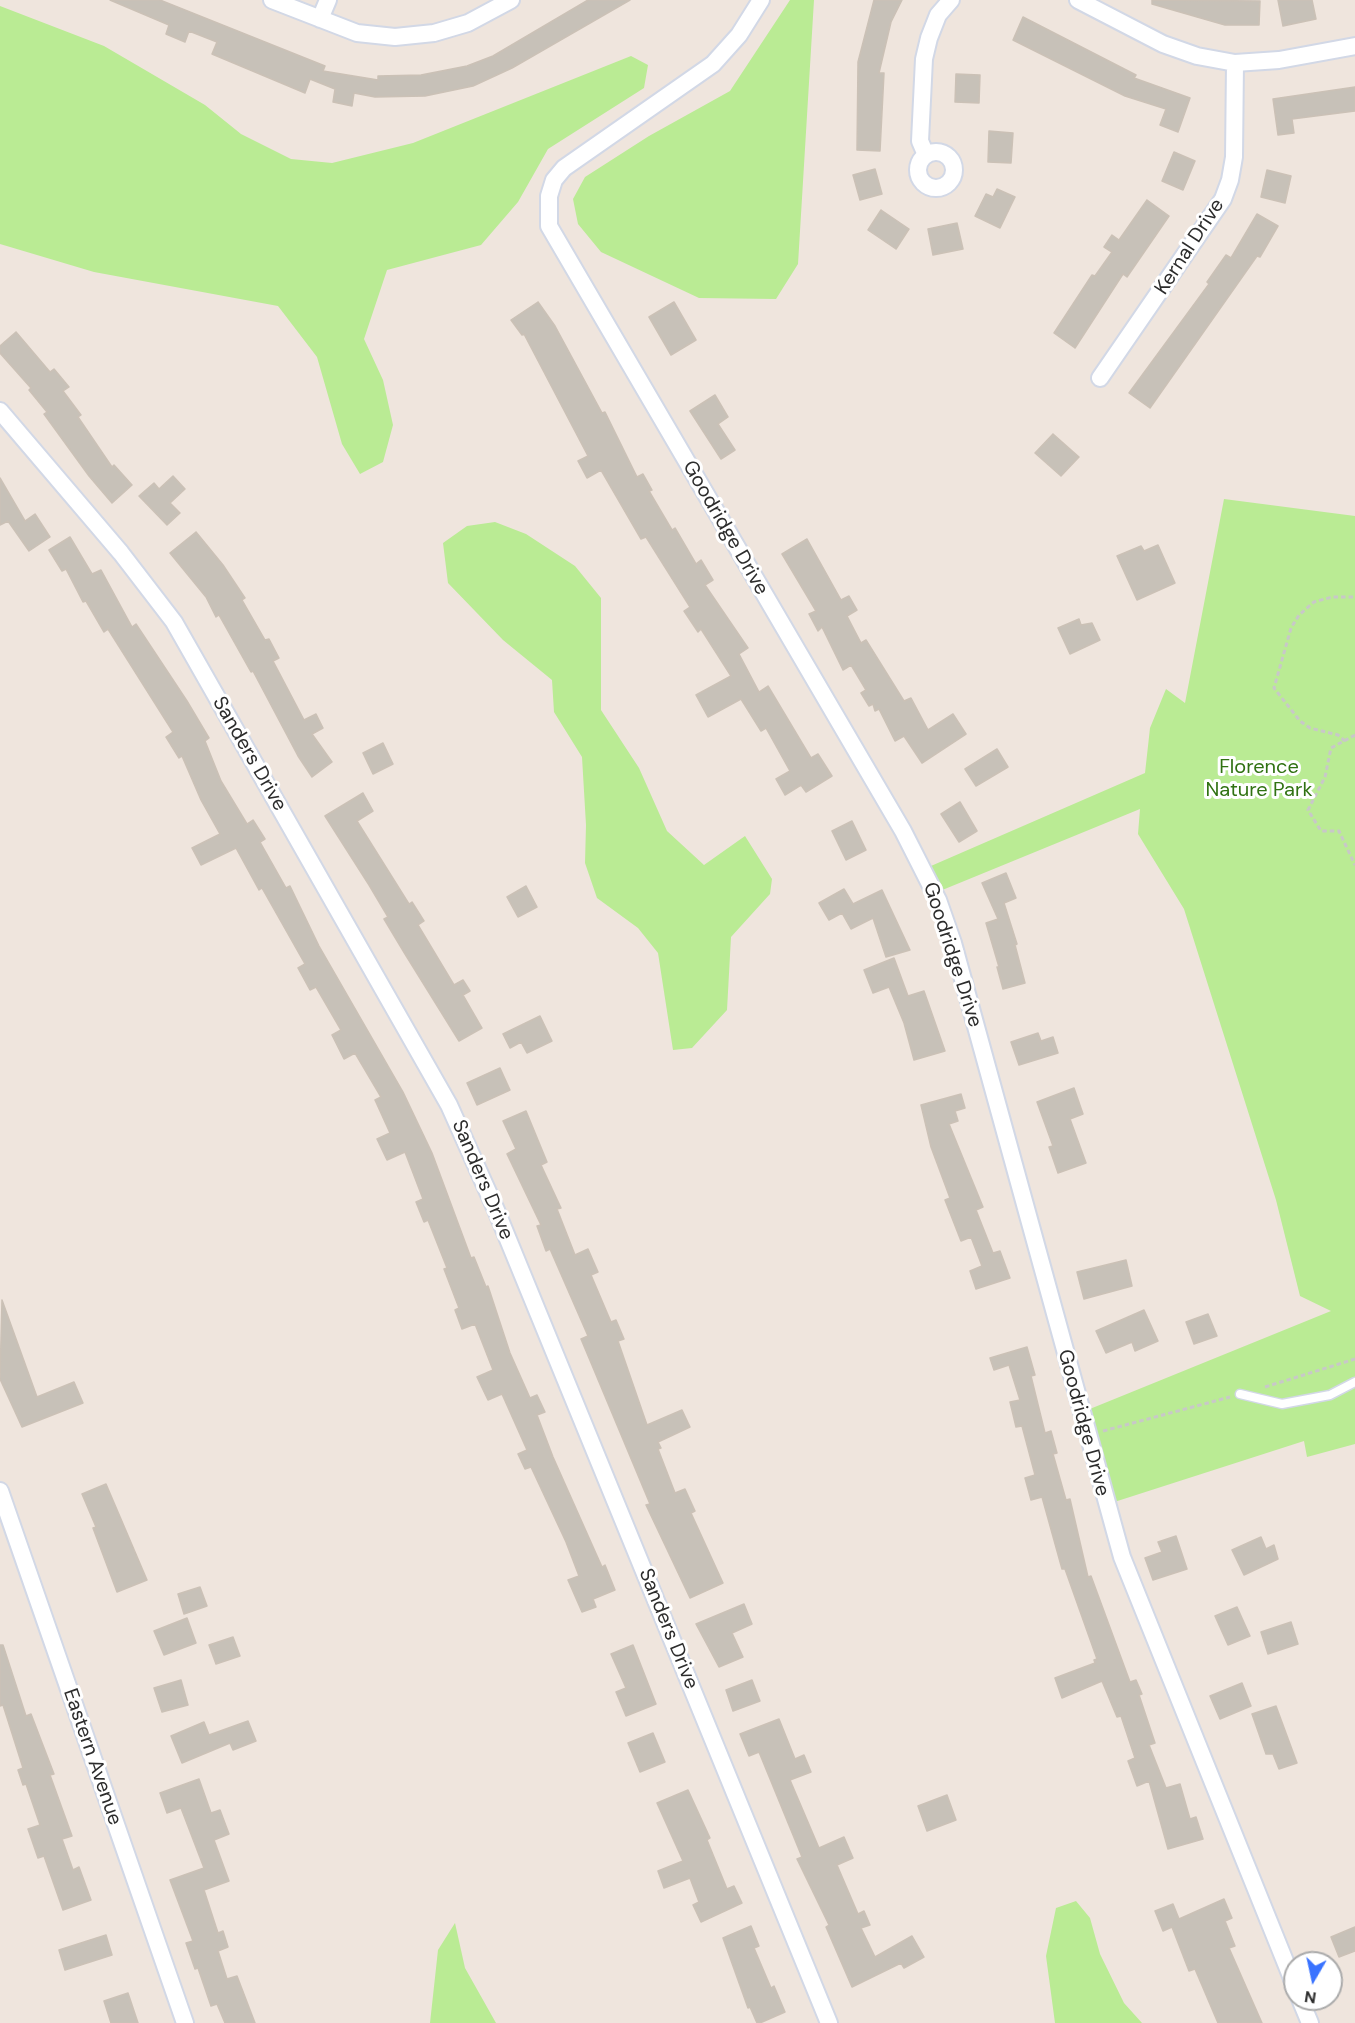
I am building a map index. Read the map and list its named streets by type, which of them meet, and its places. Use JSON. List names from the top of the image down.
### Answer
{
  "streets": {
    "street": [
      "Kernal Drive",
      "Goodridge Drive",
      "Sanders Drive",
      "Eastern Avenue"
    ]
  },
  "parks": ["Florence Nature Park"],
  "north": "bottom"
}
